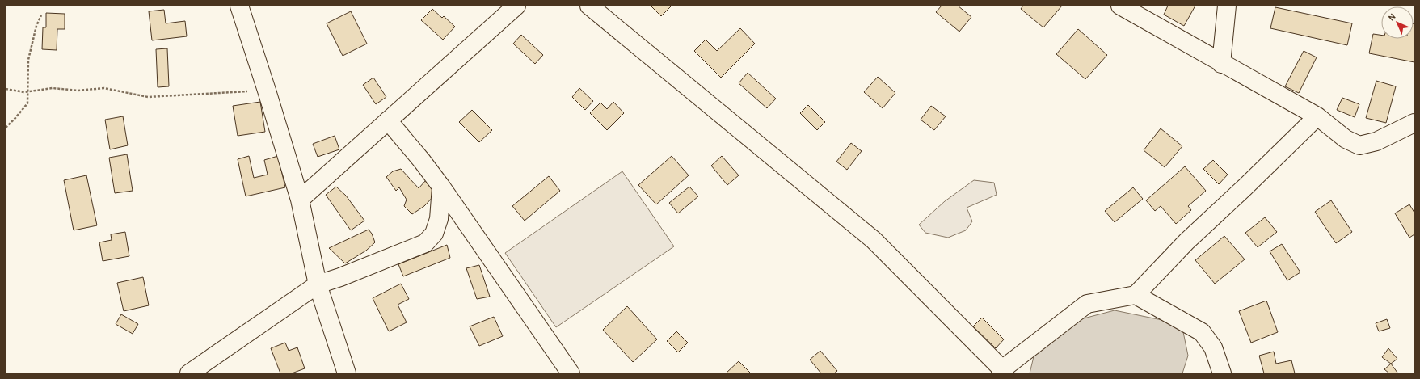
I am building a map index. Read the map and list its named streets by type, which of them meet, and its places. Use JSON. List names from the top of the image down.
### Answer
{
  "north": "top left"
}
